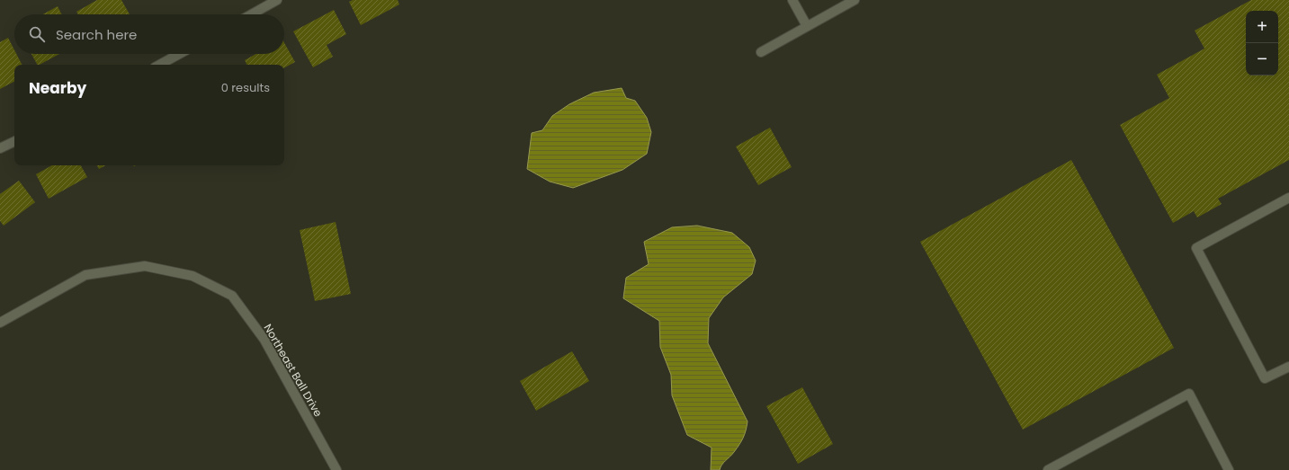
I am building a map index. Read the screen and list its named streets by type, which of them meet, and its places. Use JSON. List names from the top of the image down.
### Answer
{
  "streets": {
    "street": ["Northeast Ball Drive"]
  },
  "page": {
    "map_buttons": ["+", "−"],
    "search": "Search here",
    "heading": ["Nearby", "0 results"]
  }
}
